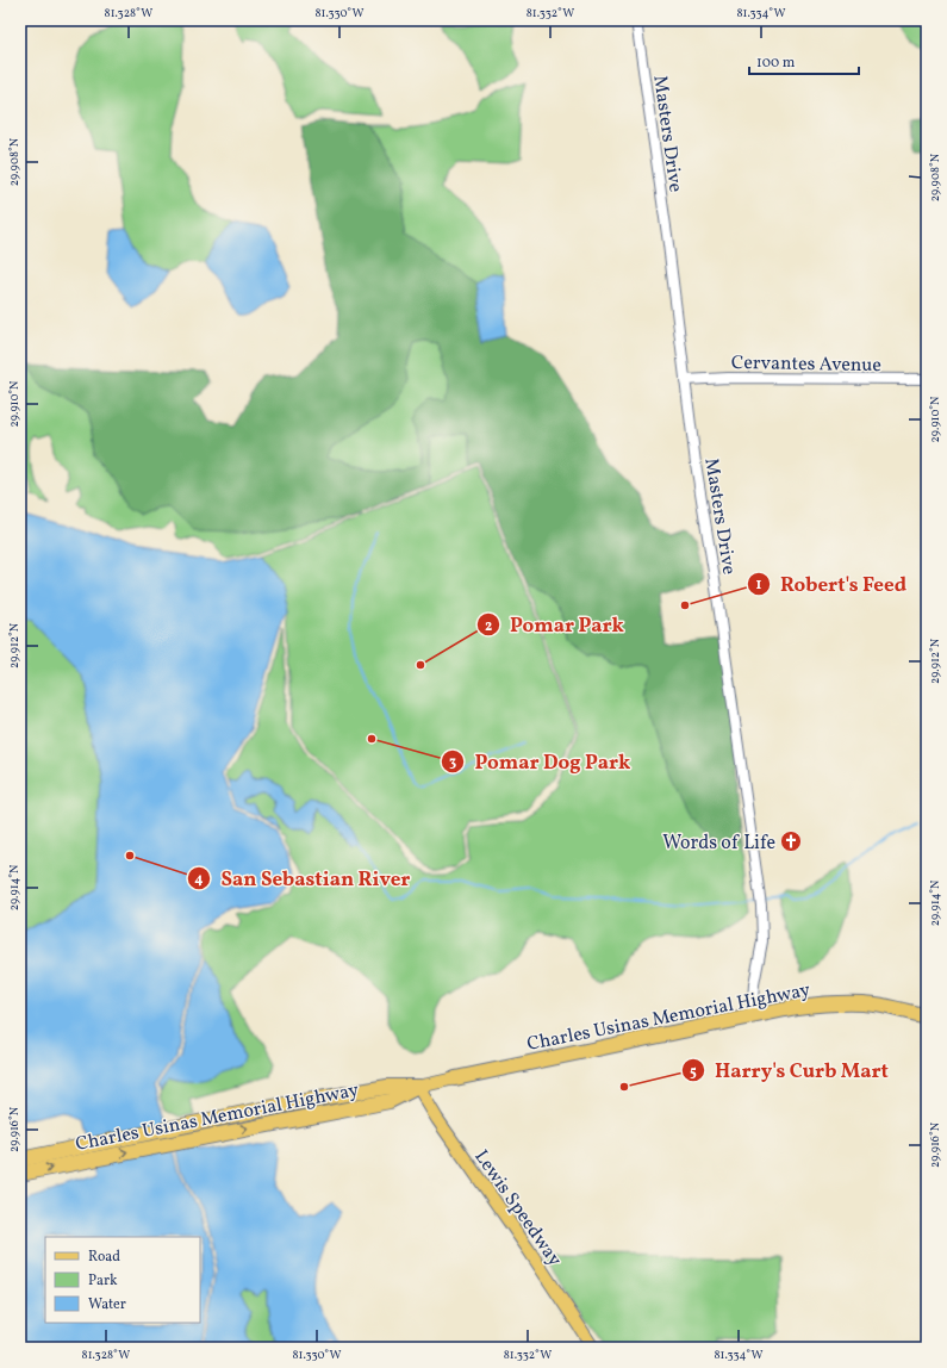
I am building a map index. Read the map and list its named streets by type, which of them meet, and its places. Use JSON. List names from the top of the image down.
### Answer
{
  "streets": {
    "highway": ["Charles Usinas Memorial Highway"],
    "main road": ["Lewis Speedway"],
    "street": ["Masters Drive", "Cervantes Avenue"]
  },
  "crossings": [
    ["Masters Drive", "Cervantes Avenue"],
    ["Masters Drive", "Charles Usinas Memorial Highway"],
    ["Charles Usinas Memorial Highway", "Lewis Speedway"]
  ],
  "places": {
    "other": [
      "Robert's Feed",
      "Pomar Park",
      "Pomar Dog Park",
      "San Sebastian River",
      "Harry's Curb Mart"
    ],
    "church": ["Words of Life"]
  },
  "legend": ["Road", "Park", "Water"],
  "scale_bar": "100 m",
  "coordinates": [
    "81.328°W",
    "81.330°W",
    "81.332°W",
    "81.334°W",
    "29.908°N",
    "29.910°N",
    "29.912°N",
    "29.914°N",
    "29.916°N"
  ]
}
